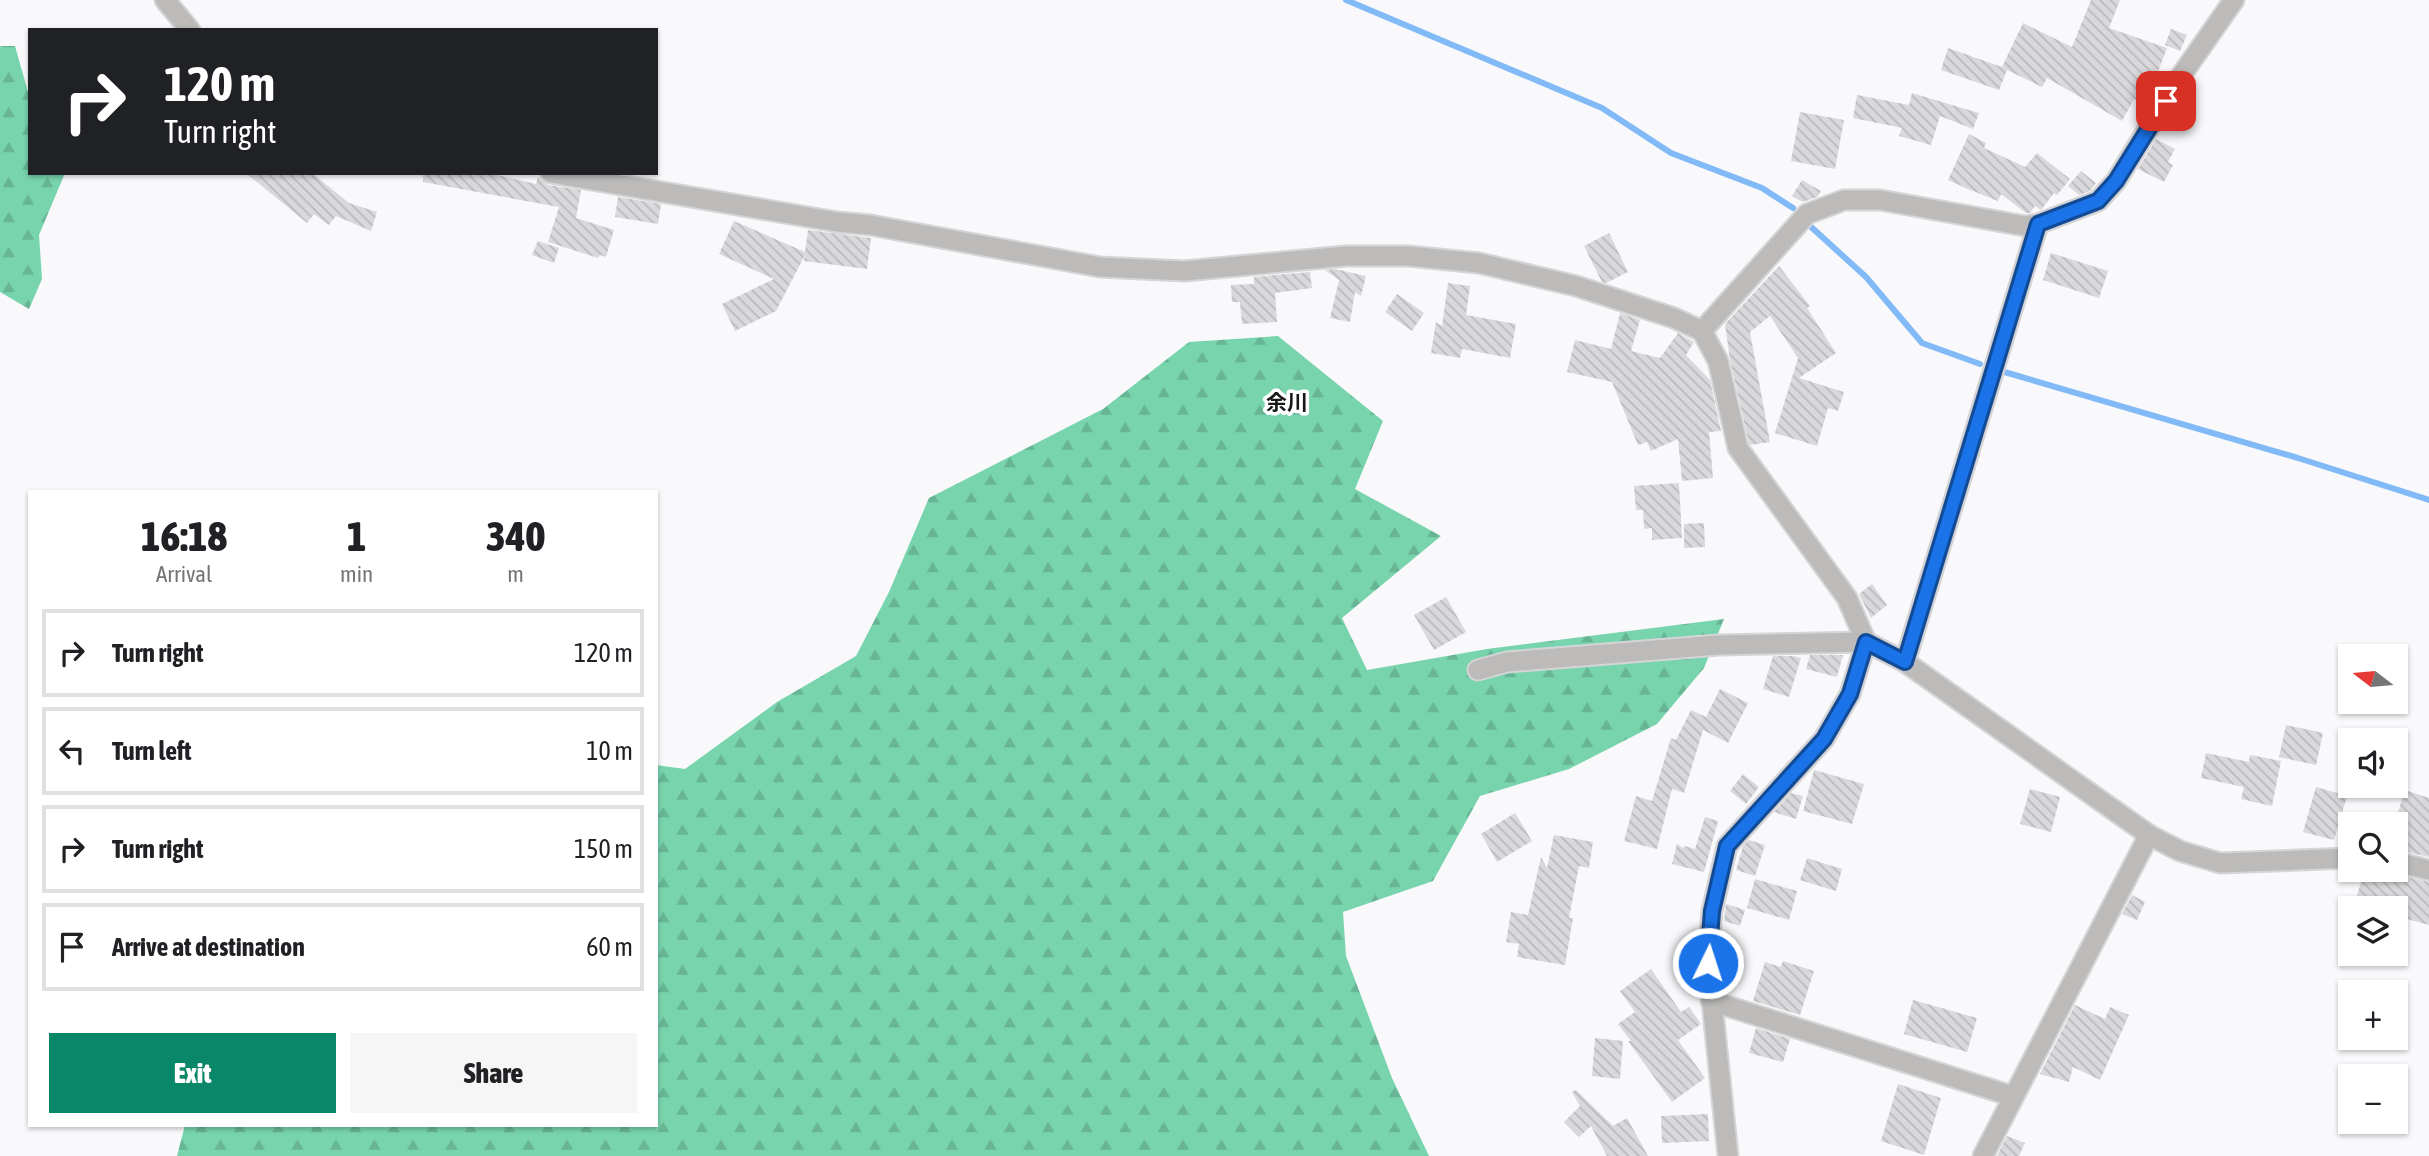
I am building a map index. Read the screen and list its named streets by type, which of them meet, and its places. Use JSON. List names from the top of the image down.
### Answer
{
  "districts": ["余川"],
  "north": "left",
  "page": {
    "turn": ["120 m", "Turn right"],
    "eta": [
      "16:18",
      "Arrival",
      "1",
      "min",
      "340",
      "m"
    ],
    "list": [
      {
        "name": "Turn right",
        "value": "120 m"
      },
      {
        "name": "Turn left",
        "value": "10 m"
      },
      {
        "name": "Turn right",
        "value": "150 m"
      },
      {
        "name": "Arrive at destination",
        "value": "60 m"
      }
    ],
    "map_buttons": ["+", "−"],
    "buttons": ["Exit", "Share"]
  }
}
